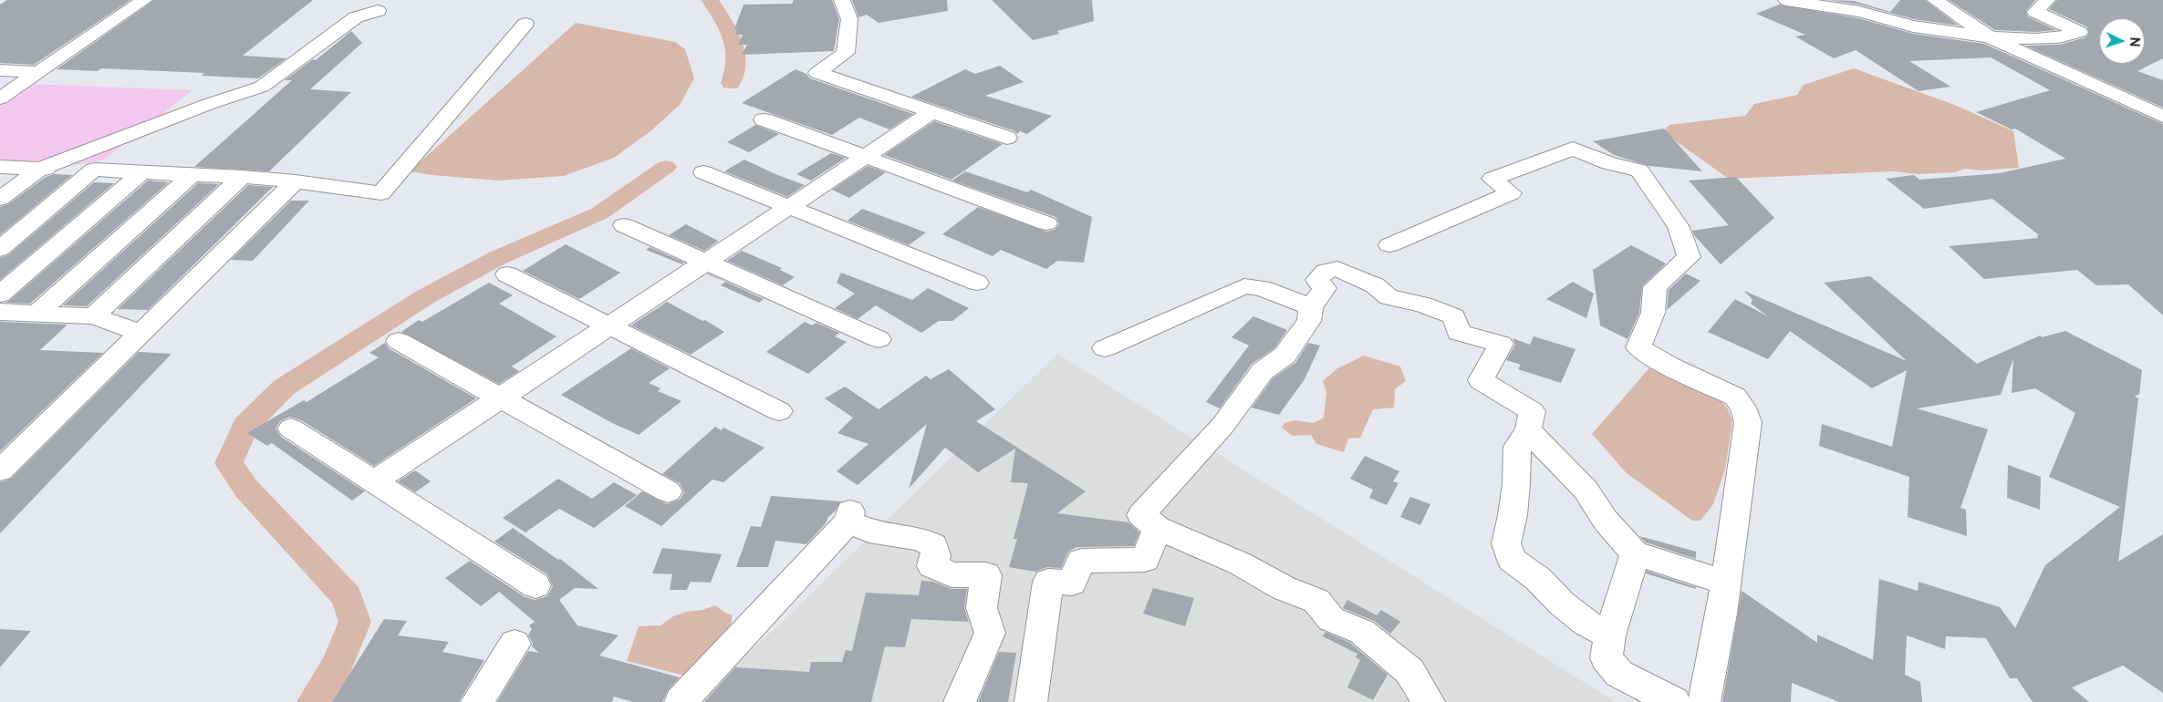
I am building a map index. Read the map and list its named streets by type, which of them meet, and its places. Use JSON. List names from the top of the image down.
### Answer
{
  "north": "right"
}
